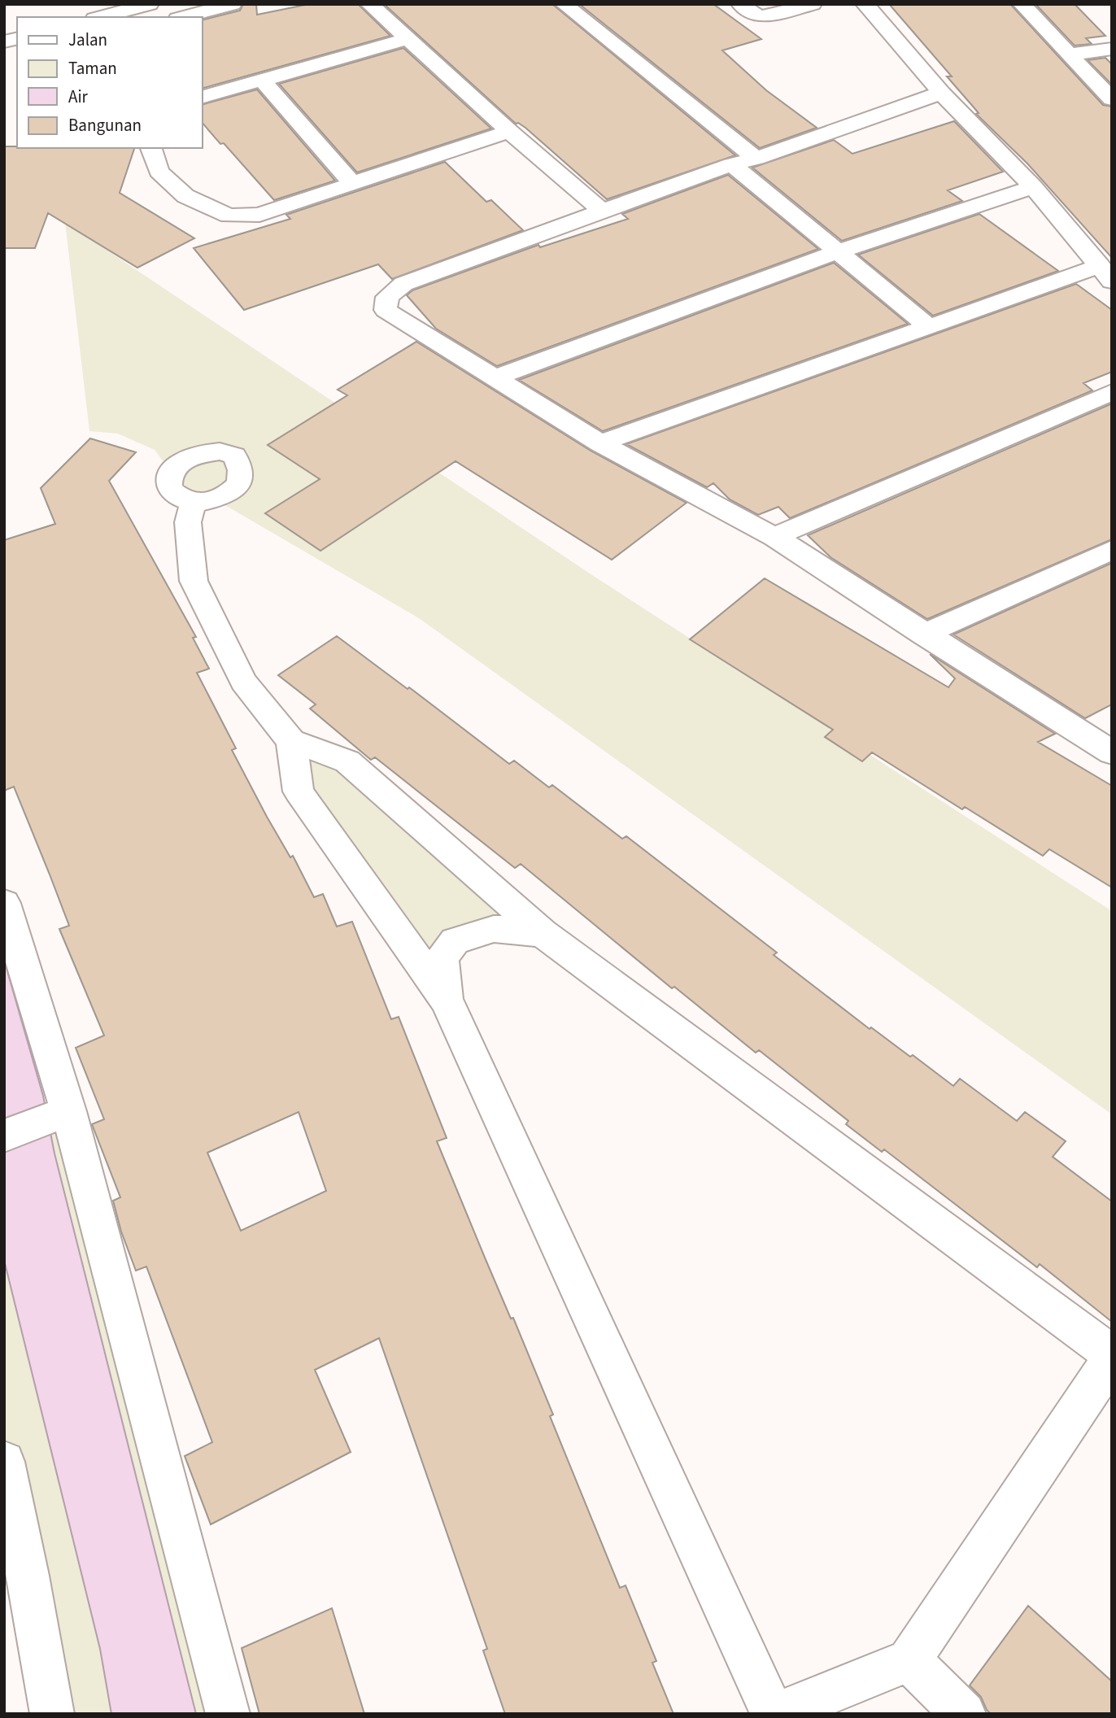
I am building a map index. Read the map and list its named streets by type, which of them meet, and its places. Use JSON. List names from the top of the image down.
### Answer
{
  "legend": [
    "Jalan",
    "Taman",
    "Air",
    "Bangunan"
  ]
}
